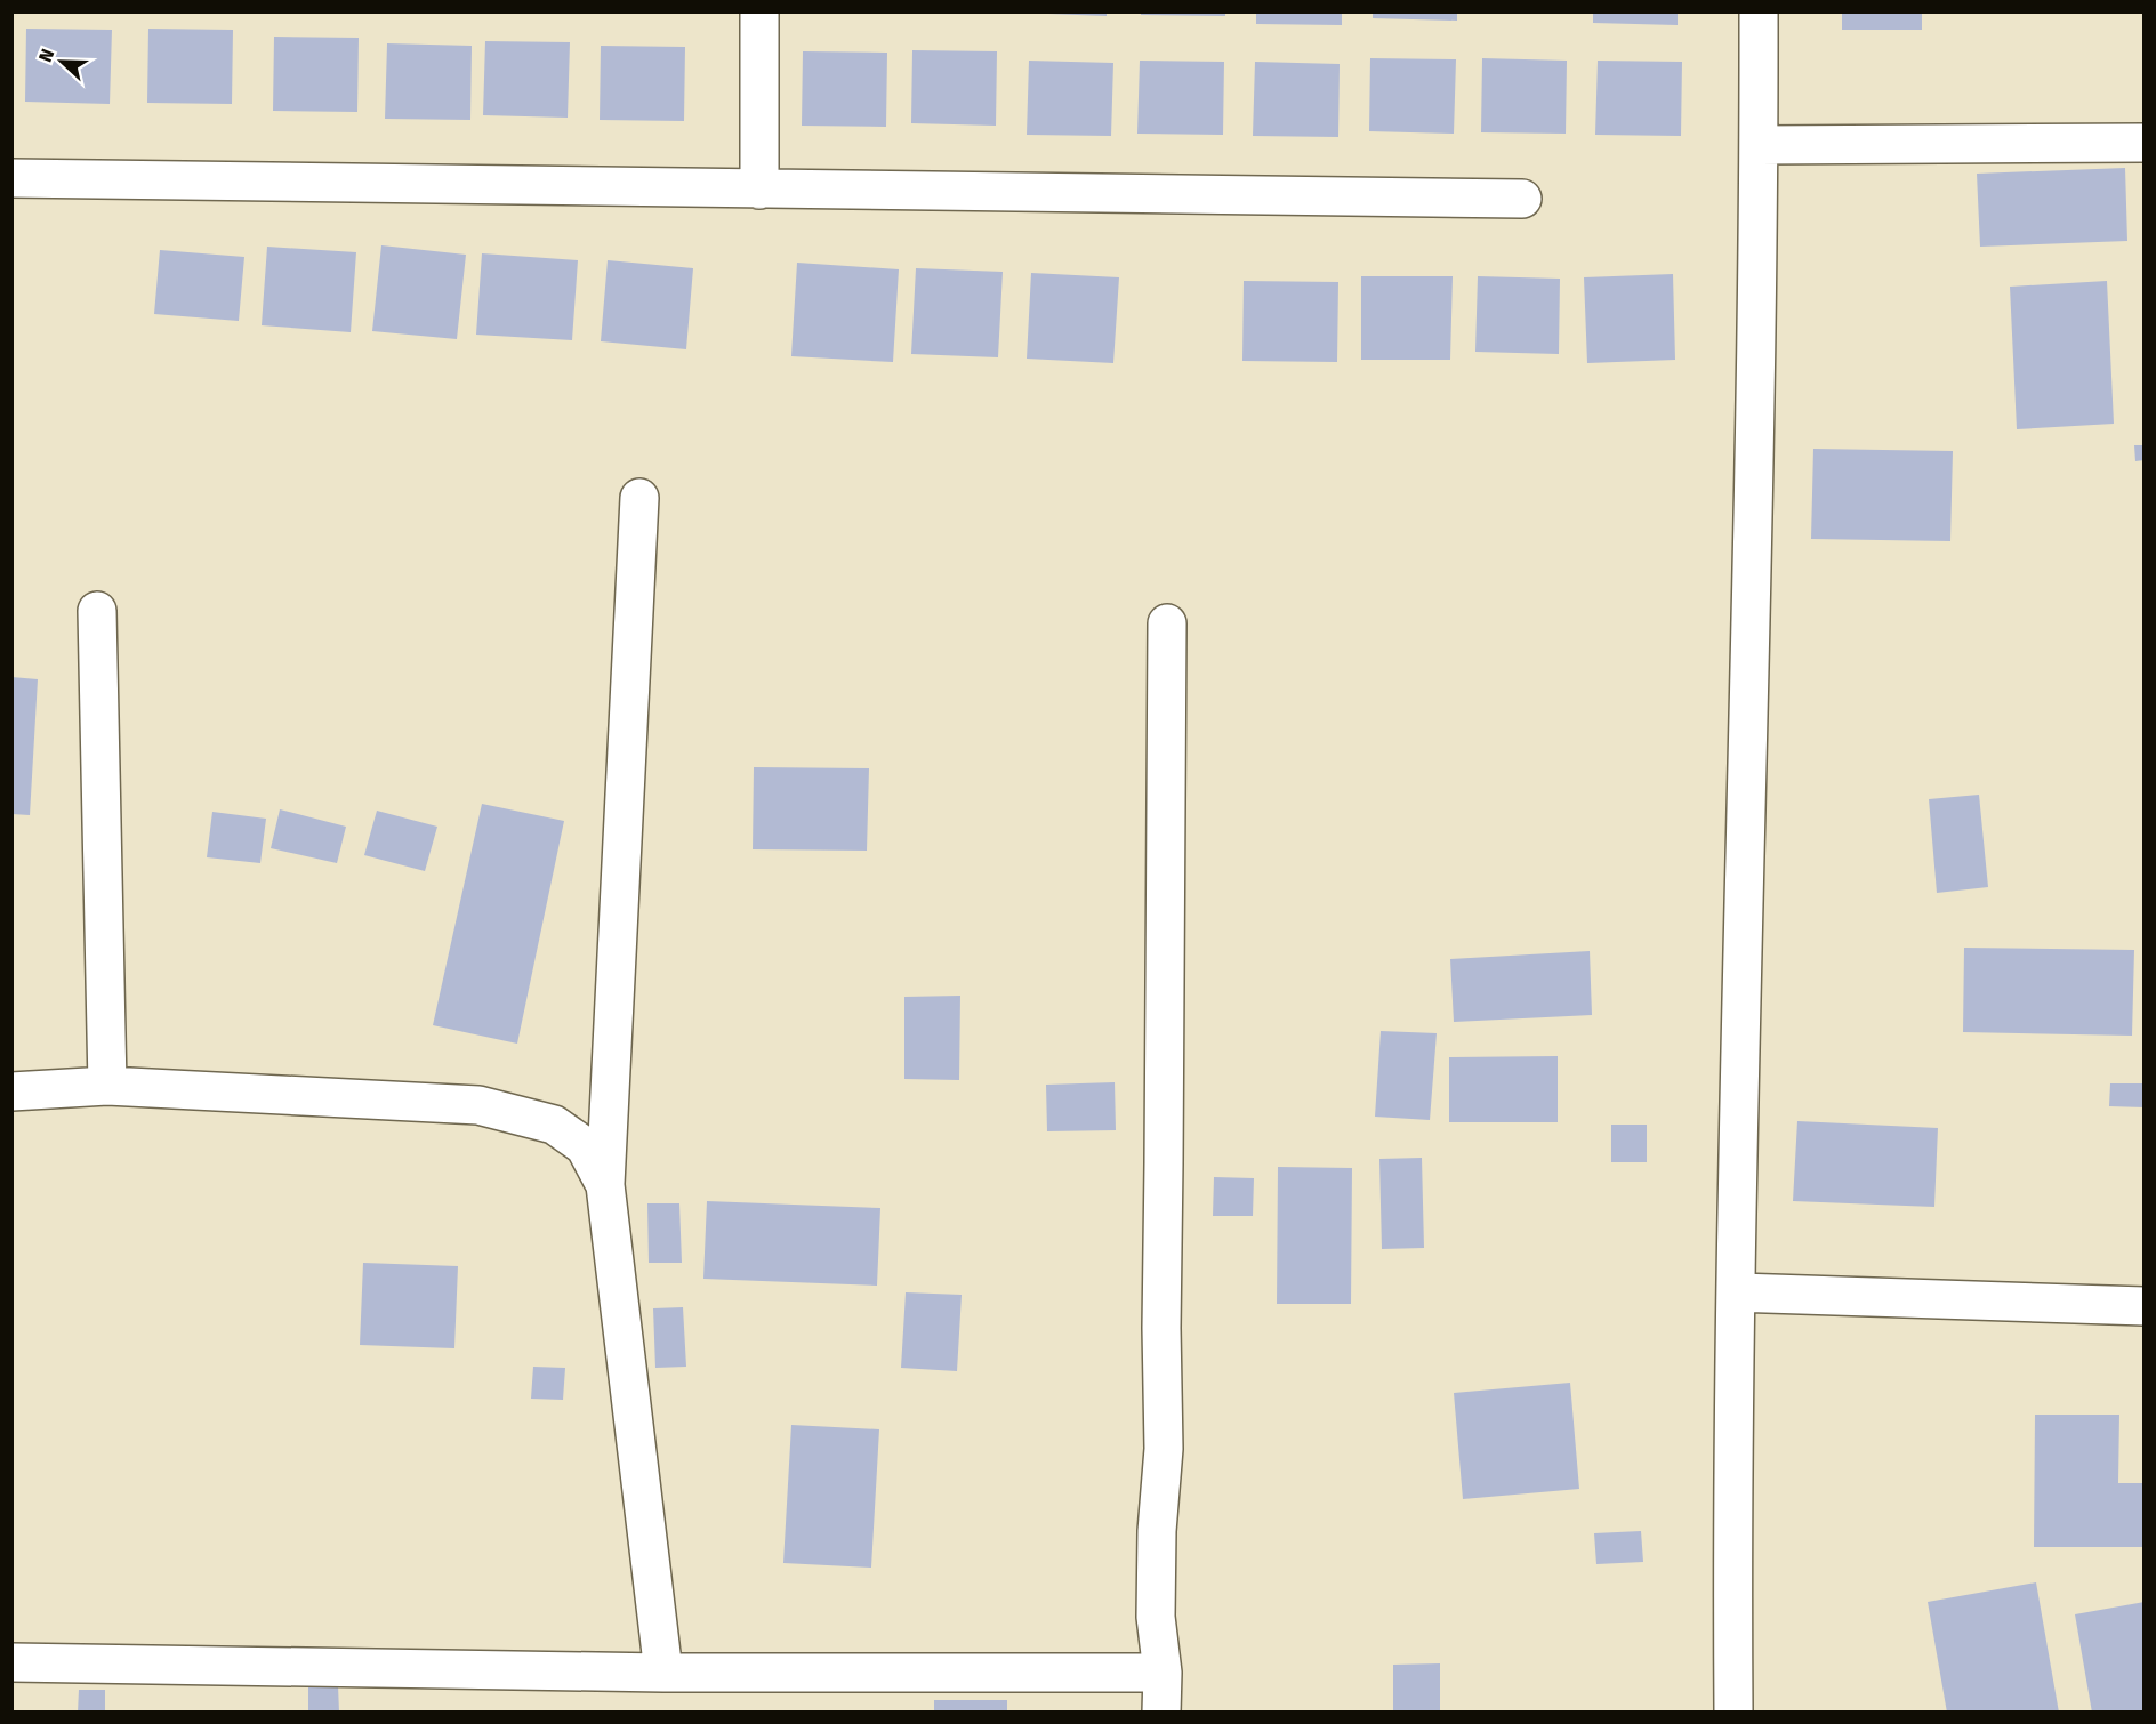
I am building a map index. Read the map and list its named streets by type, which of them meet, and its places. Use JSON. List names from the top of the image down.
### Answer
{
  "north": "left"
}
